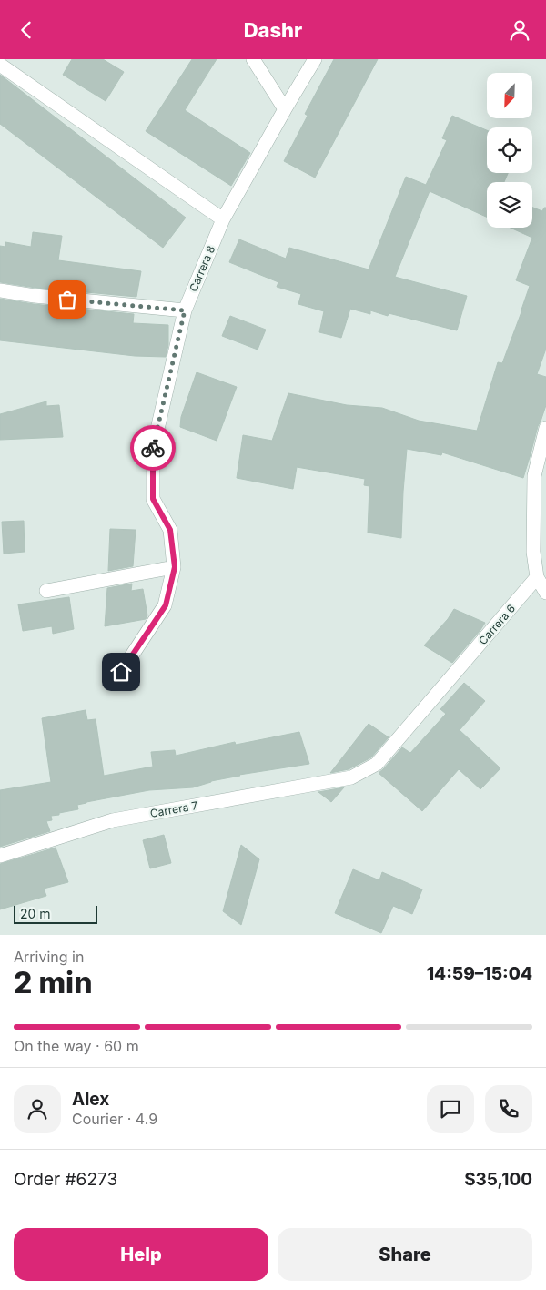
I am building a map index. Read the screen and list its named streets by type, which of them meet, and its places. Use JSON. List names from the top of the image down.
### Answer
{
  "streets": {
    "street": ["Carrera 8", "Carrera 6", "Carrera 7"]
  },
  "crossings": [
    ["Carrera 6", "Carrera 7"]
  ],
  "scale_bar": "20 m",
  "north": "bottom left",
  "page": {
    "header": "Dashr",
    "scale": "20 m",
    "heading": ["2 min", "Arriving in", "14:59–15:04"],
    "panel": [
      "Alex",
      "Courier · 4.9",
      "Order #6273",
      "$35,100"
    ],
    "bar": "On the way · 60 m",
    "buttons": ["Help", "Share"]
  }
}
